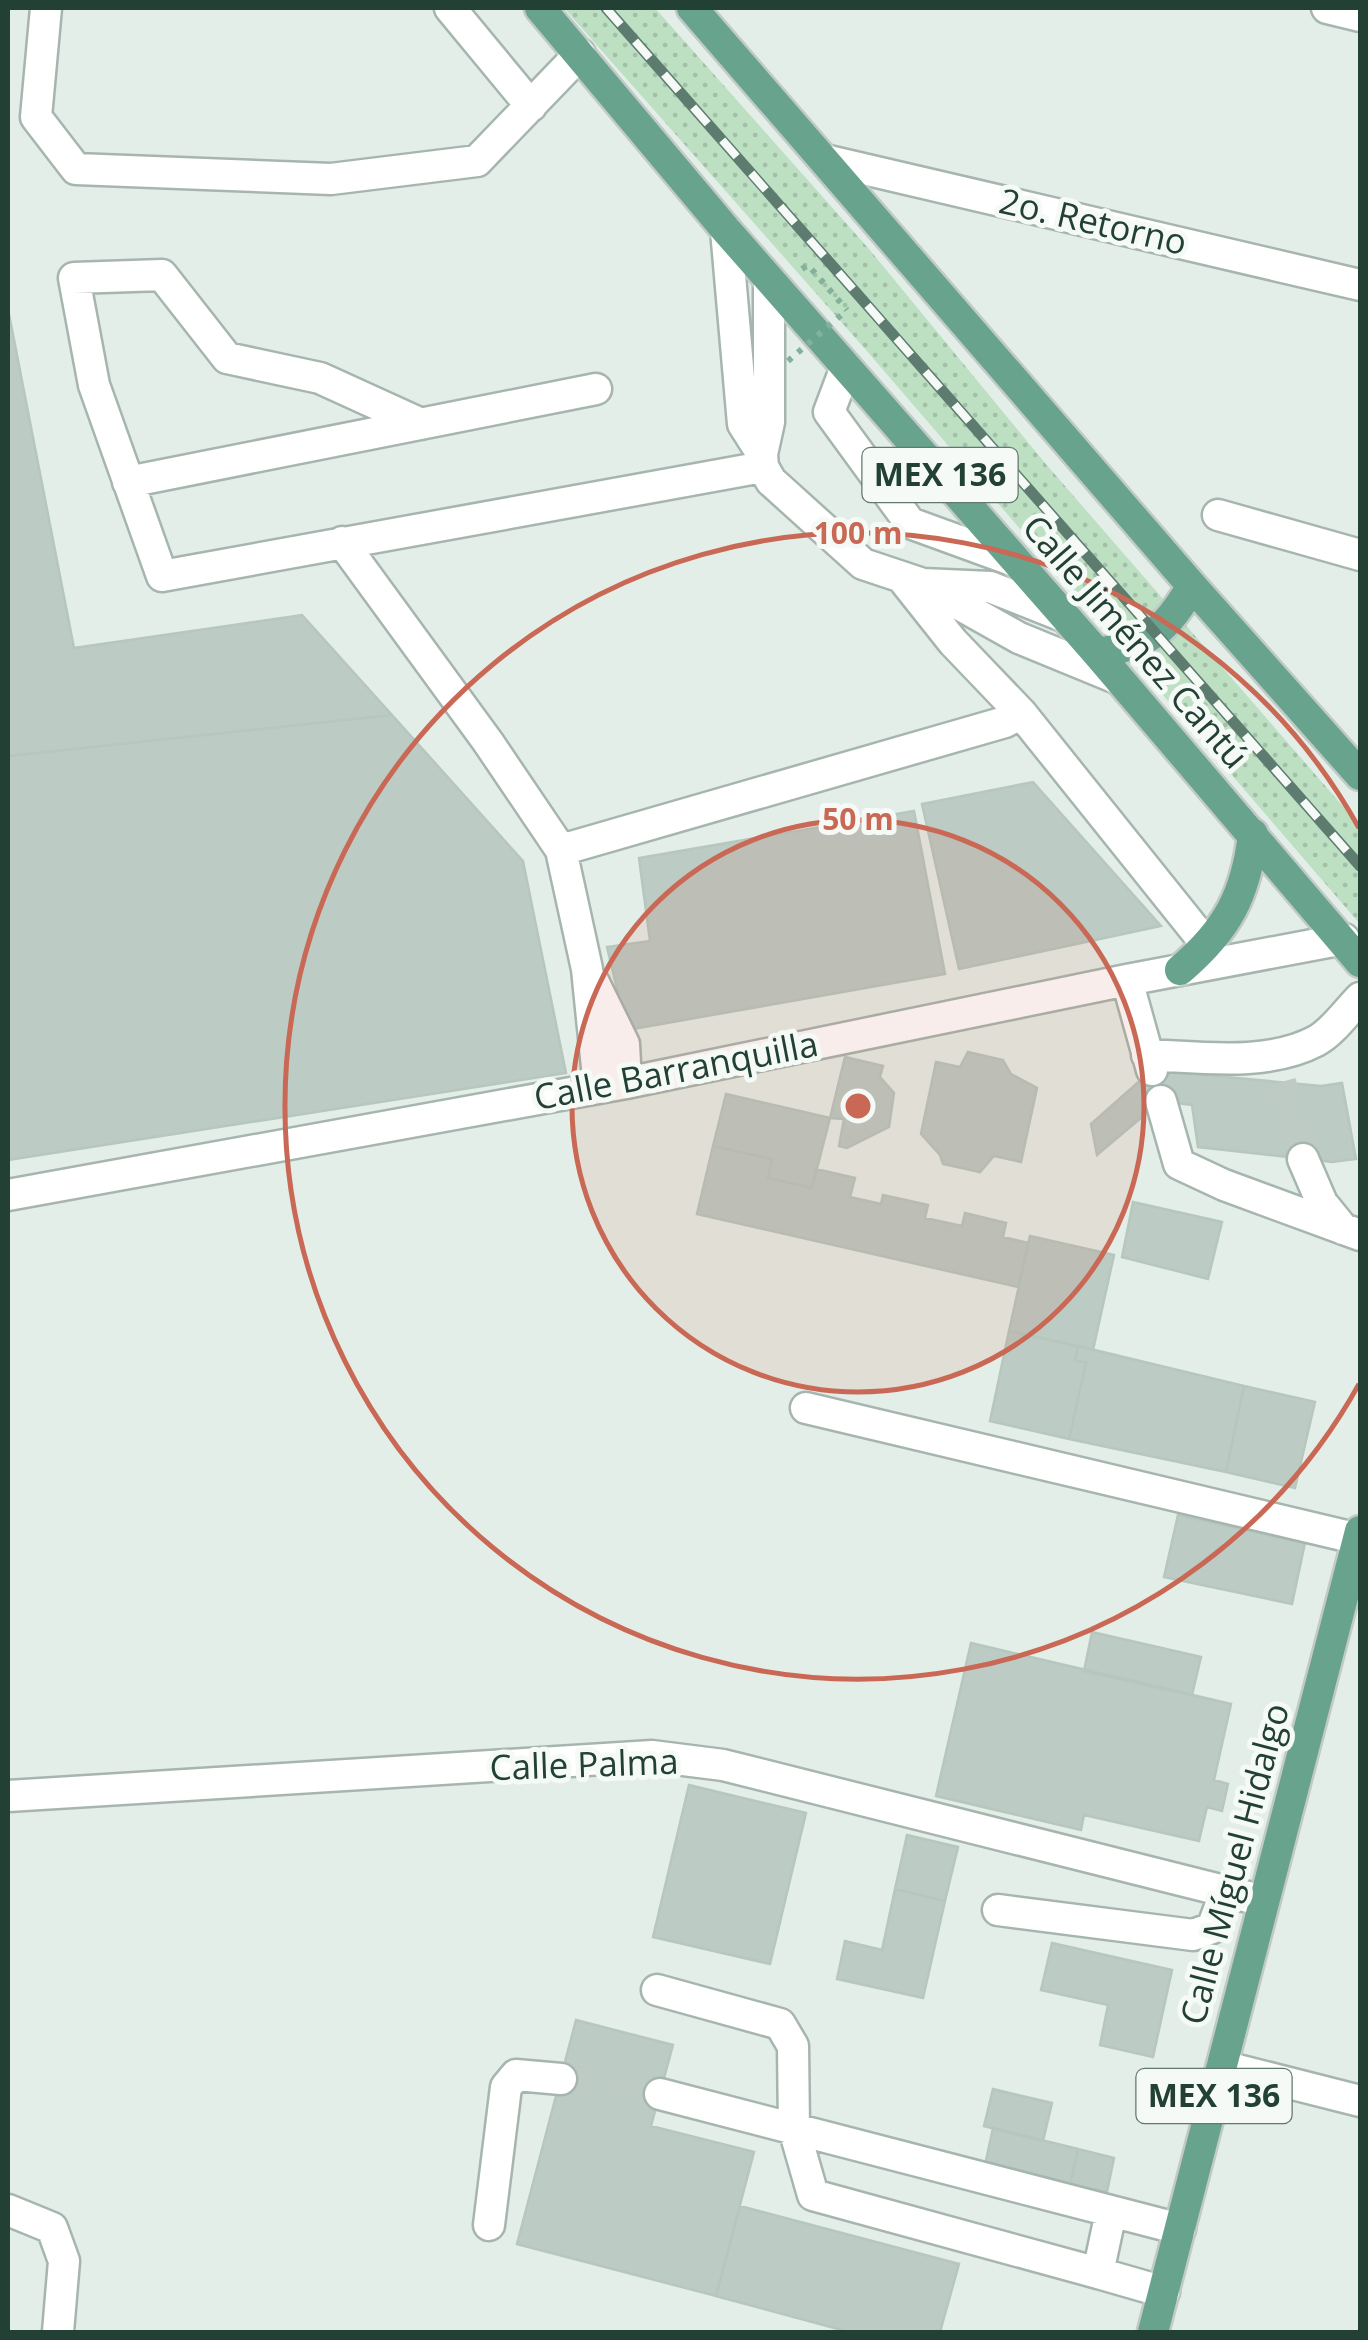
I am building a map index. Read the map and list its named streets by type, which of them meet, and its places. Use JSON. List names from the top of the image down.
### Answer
{
  "streets": {
    "main road": ["MEX 136", "Calle Jiménez Cantú", "Calle Míguel Hidalgo"],
    "street": ["2o. Retorno", "Calle Barranquilla", "Calle Palma"]
  },
  "crossings": [
    ["2o. Retorno", "MEX 136"],
    ["Calle Jiménez Cantú", "Calle Barranquilla"],
    ["Calle Palma", "Calle Míguel Hidalgo"]
  ],
  "rings": ["100 m", "50 m"]
}
